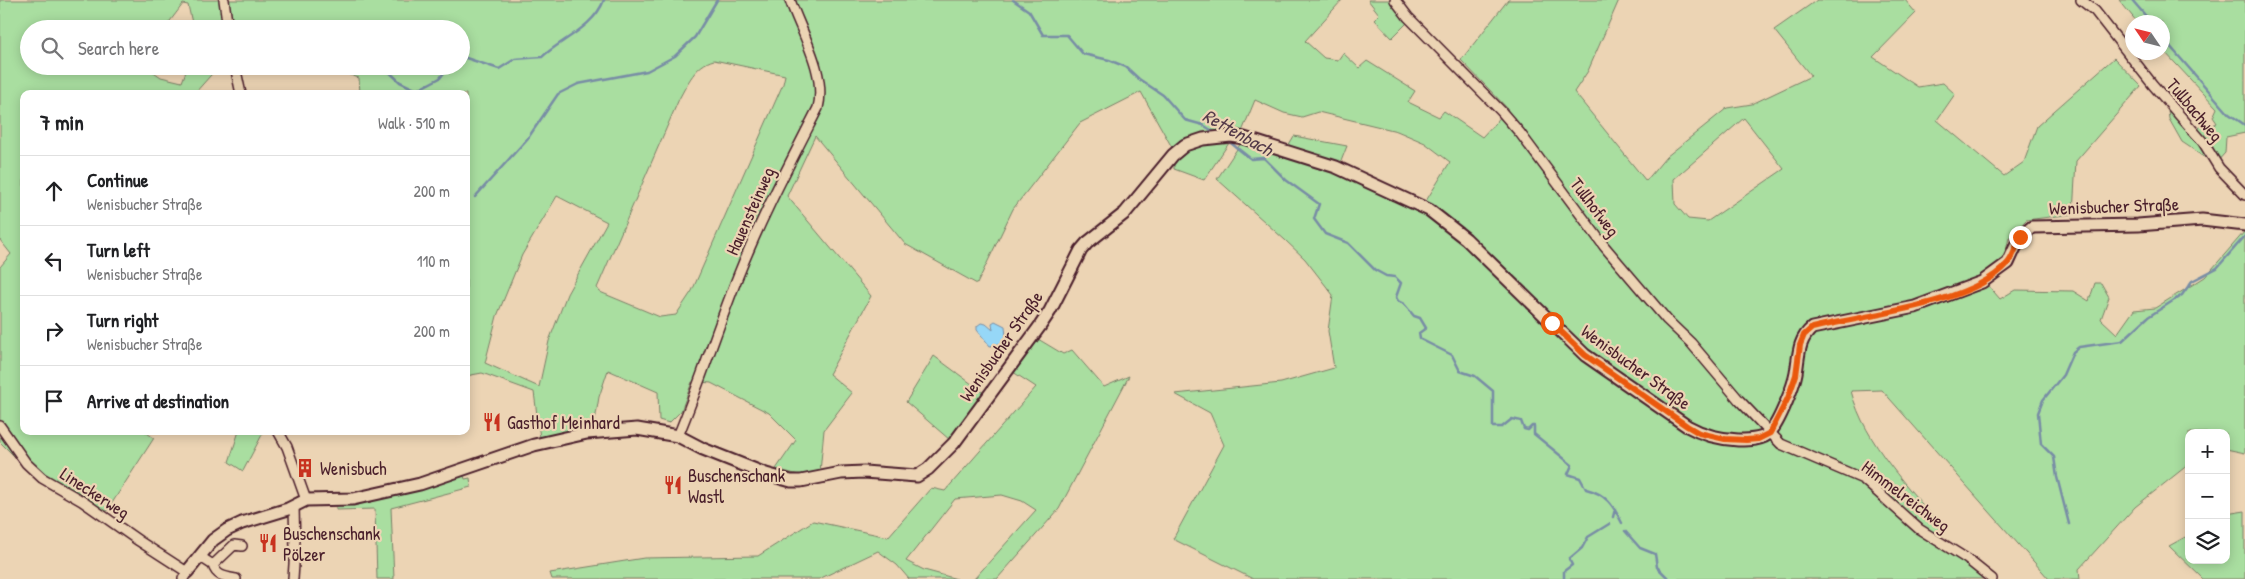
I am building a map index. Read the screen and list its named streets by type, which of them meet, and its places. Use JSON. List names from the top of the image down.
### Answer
{
  "streets": {
    "street": [
      "Tullbachweg",
      "Wenisbucher Straße",
      "Tullhofweg",
      "Hauensteinweg",
      "Lineckerweg",
      "Himmelreichweg"
    ]
  },
  "crossings": [
    ["Wenisbucher Straße", "Tullhofweg"],
    ["Wenisbucher Straße", "Hauensteinweg"],
    ["Wenisbucher Straße", "Lineckerweg"],
    ["Wenisbucher Straße", "Himmelreichweg"],
    ["Tullhofweg", "Himmelreichweg"]
  ],
  "water": ["Rettenbach"],
  "places": {
    "restaurant": ["Gasthof Meinhard", "Buschenschank Wastl", "Buschenschank Pölzer"],
    "building": ["Wenisbuch"]
  },
  "north": "top left",
  "page": {
    "search": "Search here",
    "heading": ["7 min", "Walk · 510 m"],
    "list": [
      ["Continue", "Wenisbucher Straße", "200 m"],
      ["Turn left", "Wenisbucher Straße", "110 m"],
      ["Turn right", "Wenisbucher Straße", "200 m"],
      "Arrive at destination"
    ],
    "map_buttons": ["+", "−"]
  }
}
